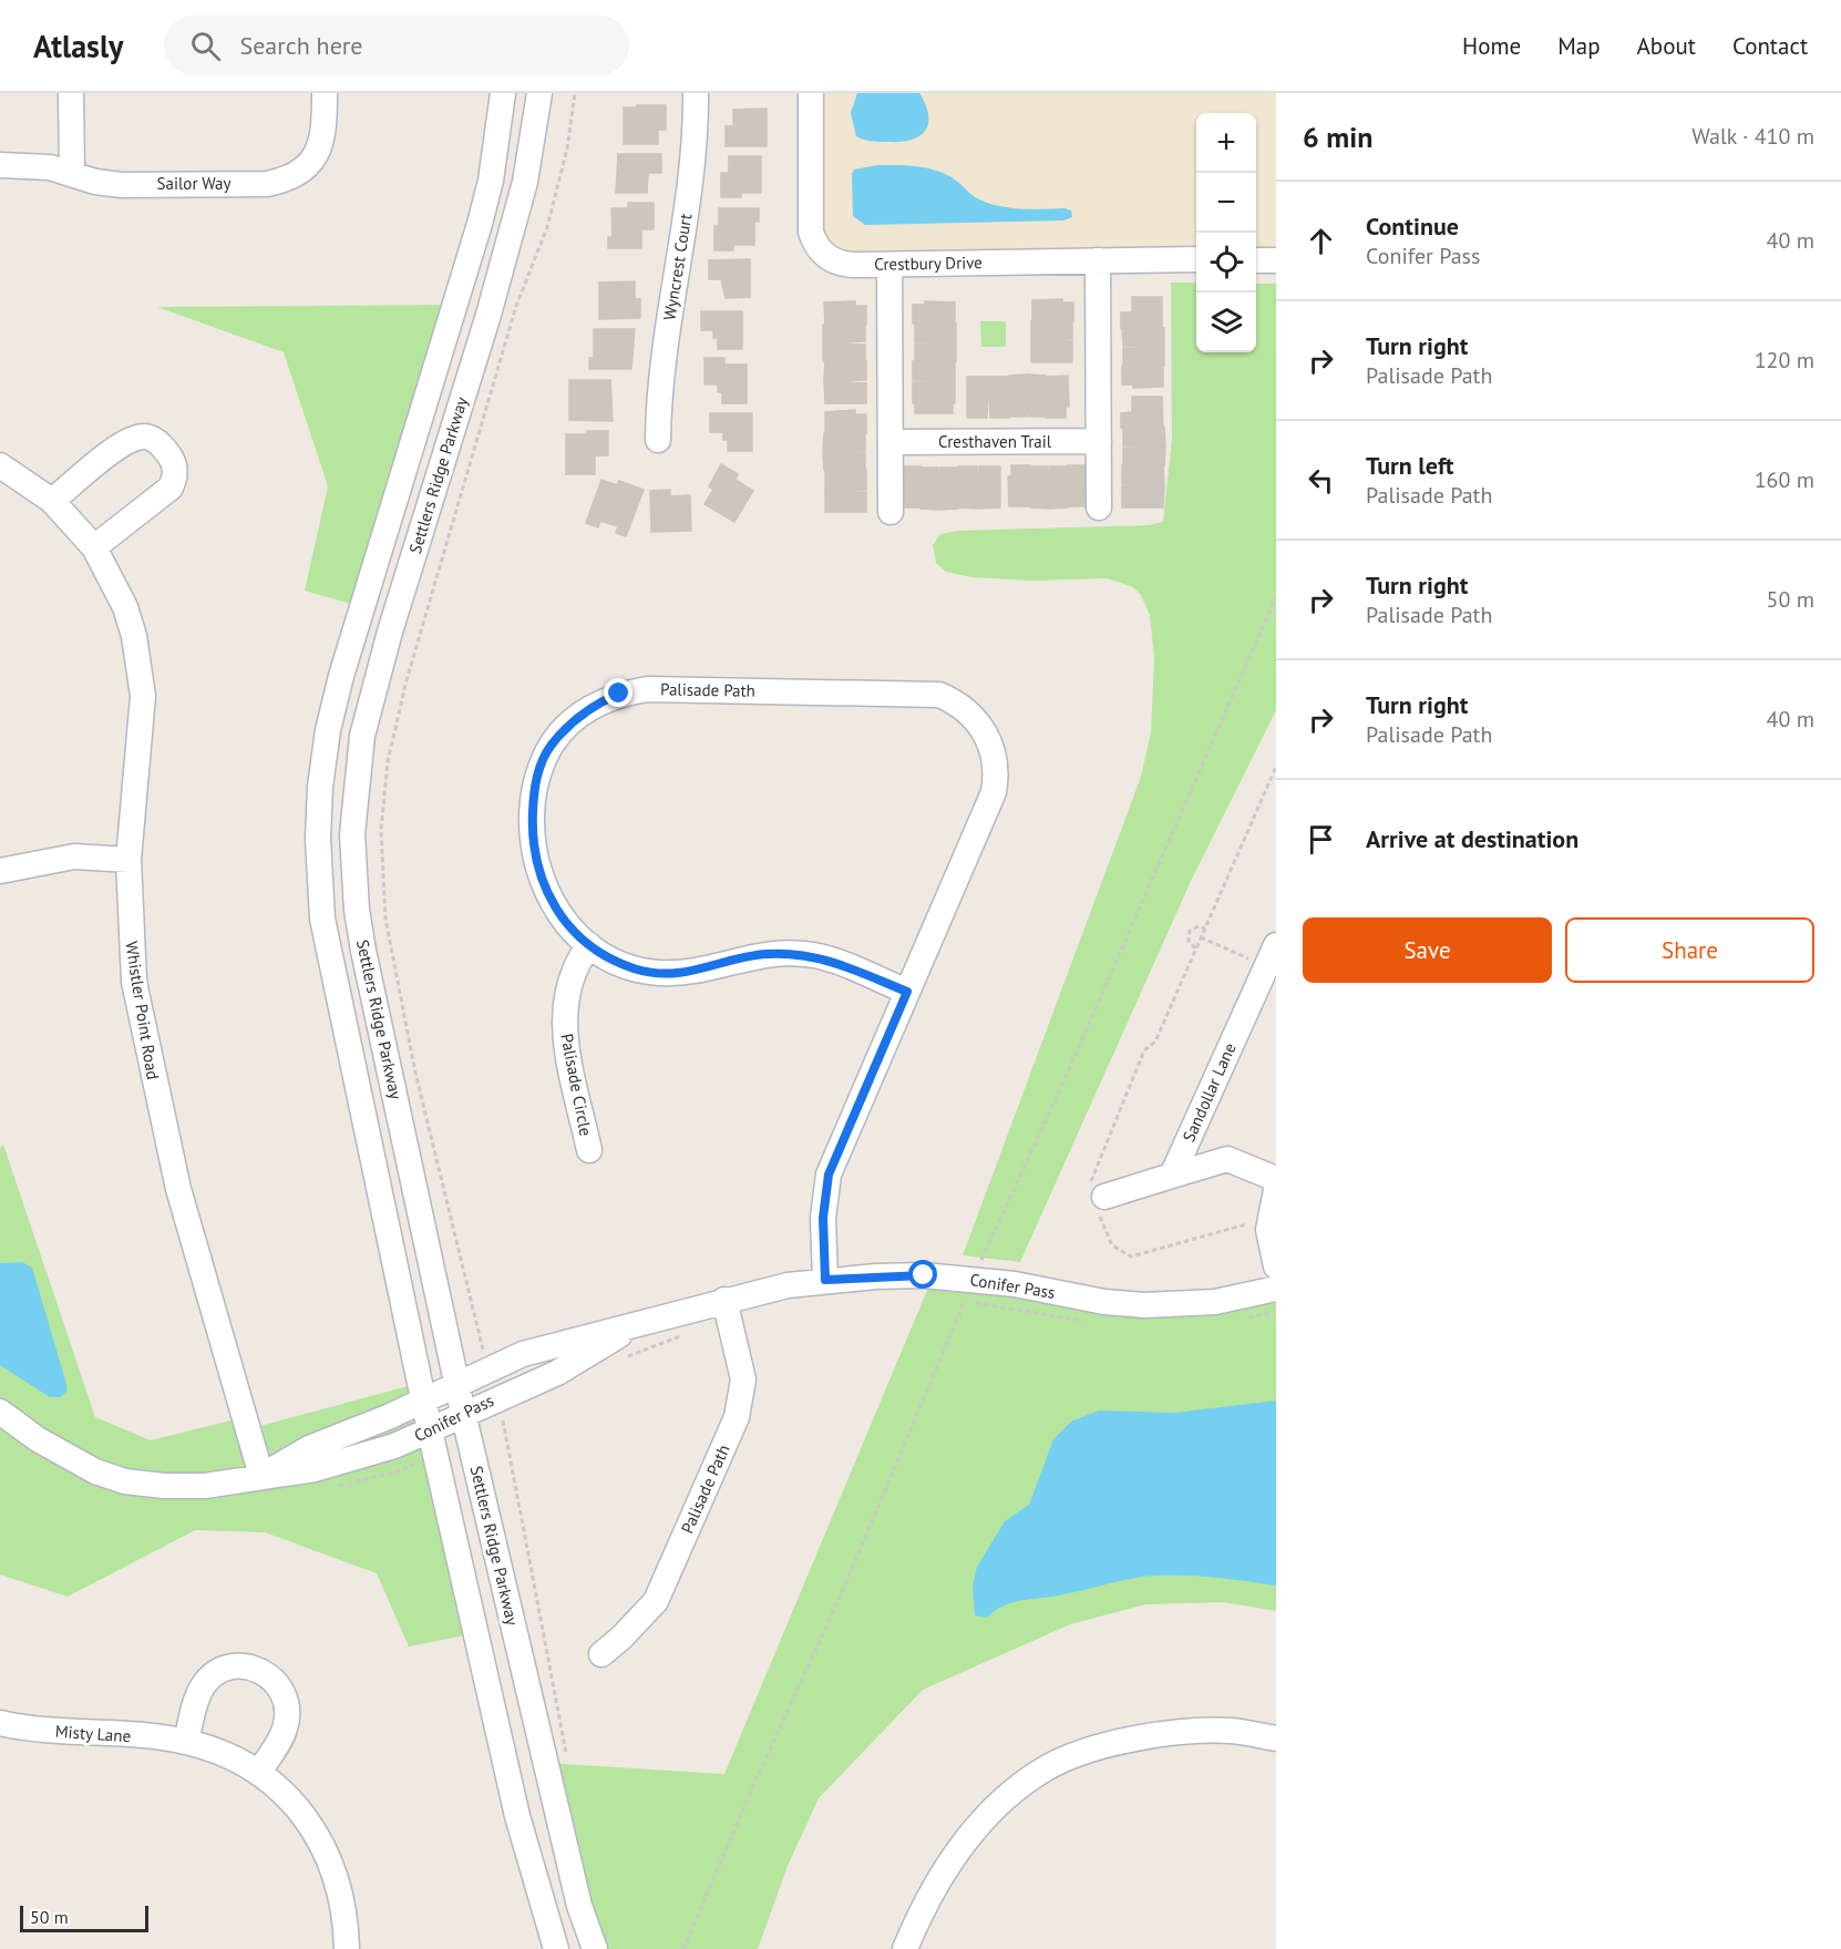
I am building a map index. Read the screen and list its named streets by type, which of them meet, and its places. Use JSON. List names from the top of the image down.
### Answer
{
  "streets": {
    "street": [
      "Sailor Way",
      "Crestbury Drive",
      "Wyncrest Court",
      "Cresthaven Trail",
      "Settlers Ridge Parkway",
      "Palisade Path",
      "Whistler Point Road",
      "Palisade Circle",
      "Sandollar Lane",
      "Conifer Pass",
      "Misty Lane"
    ]
  },
  "crossings": [
    ["Settlers Ridge Parkway", "Conifer Pass"],
    ["Palisade Path", "Palisade Circle"],
    ["Palisade Path", "Conifer Pass"],
    ["Whistler Point Road", "Conifer Pass"]
  ],
  "scale_bar": "50 m",
  "page": {
    "header": "Atlasly",
    "search": "Search here",
    "nav": [
      "Home",
      "Map",
      "About",
      "Contact"
    ],
    "heading": ["6 min", "Walk · 410 m"],
    "map_buttons": ["+", "−"],
    "list": [
      ["Continue", "Conifer Pass", "40 m"],
      ["Turn right", "Palisade Path", "120 m"],
      ["Turn left", "Palisade Path", "160 m"],
      ["Turn right", "Palisade Path", "50 m"],
      ["Turn right", "Palisade Path", "40 m"],
      "Arrive at destination"
    ],
    "buttons": ["Save", "Share"],
    "scale": "50 m"
  }
}
